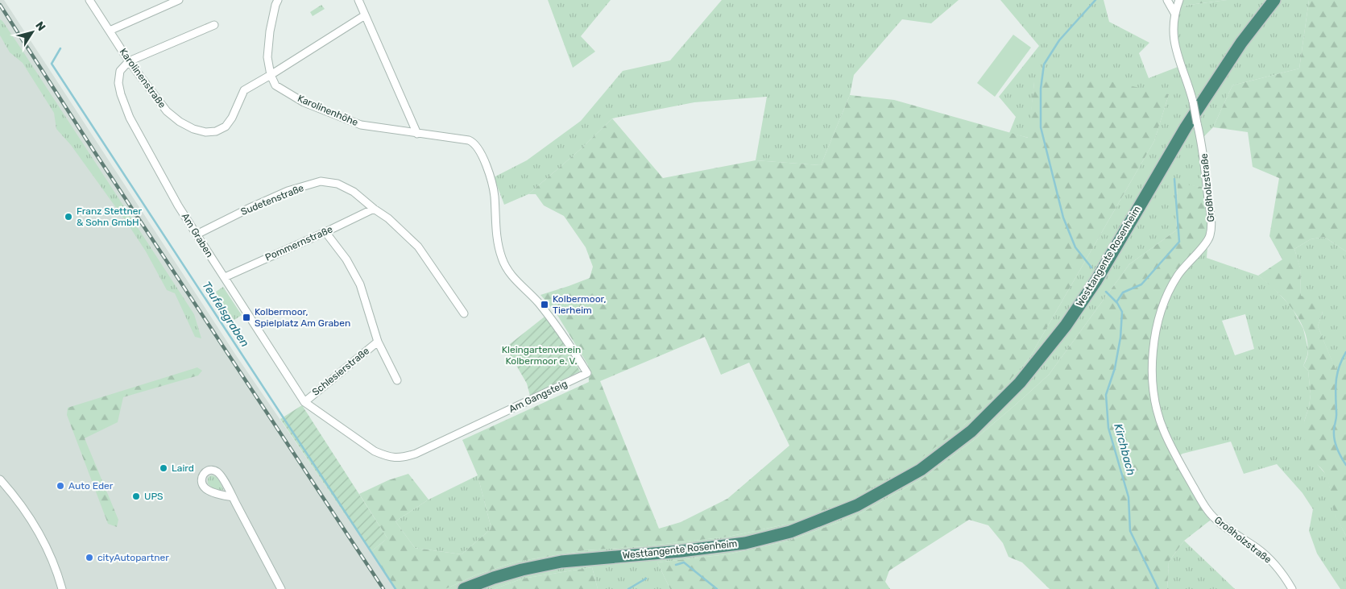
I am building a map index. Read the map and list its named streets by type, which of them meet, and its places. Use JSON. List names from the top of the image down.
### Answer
{
  "streets": {
    "highway": ["Westtangente Rosenheim"],
    "street": [
      "Karolinenstraße",
      "Karolinenhöhe",
      "Großholzstraße",
      "Sudetenstraße",
      "Am Graben",
      "Pommernstraße",
      "Schlesierstraße",
      "Am Gangsteig"
    ]
  },
  "crossings": [
    ["Karolinenstraße", "Karolinenhöhe"],
    ["Karolinenstraße", "Am Graben"],
    ["Karolinenhöhe", "Am Gangsteig"],
    ["Sudetenstraße", "Am Graben"],
    ["Sudetenstraße", "Pommernstraße"],
    ["Am Graben", "Pommernstraße"],
    ["Am Graben", "Schlesierstraße"],
    ["Am Graben", "Am Gangsteig"],
    ["Pommernstraße", "Schlesierstraße"],
    ["Schlesierstraße", "Am Gangsteig"]
  ],
  "water": ["Teufelsgraben", "Kirchbach"],
  "parks": ["Kleingartenverein Kolbermoor e. V."],
  "places": {
    "other": [
      "Franz Stettner & Sohn GmbH",
      "Laird",
      "Auto Eder",
      "UPS",
      "cityAutopartner"
    ],
    "transit": ["Kolbermoor, Tierheim", "Kolbermoor, Spielplatz Am Graben"]
  },
  "north": "top right"
}
